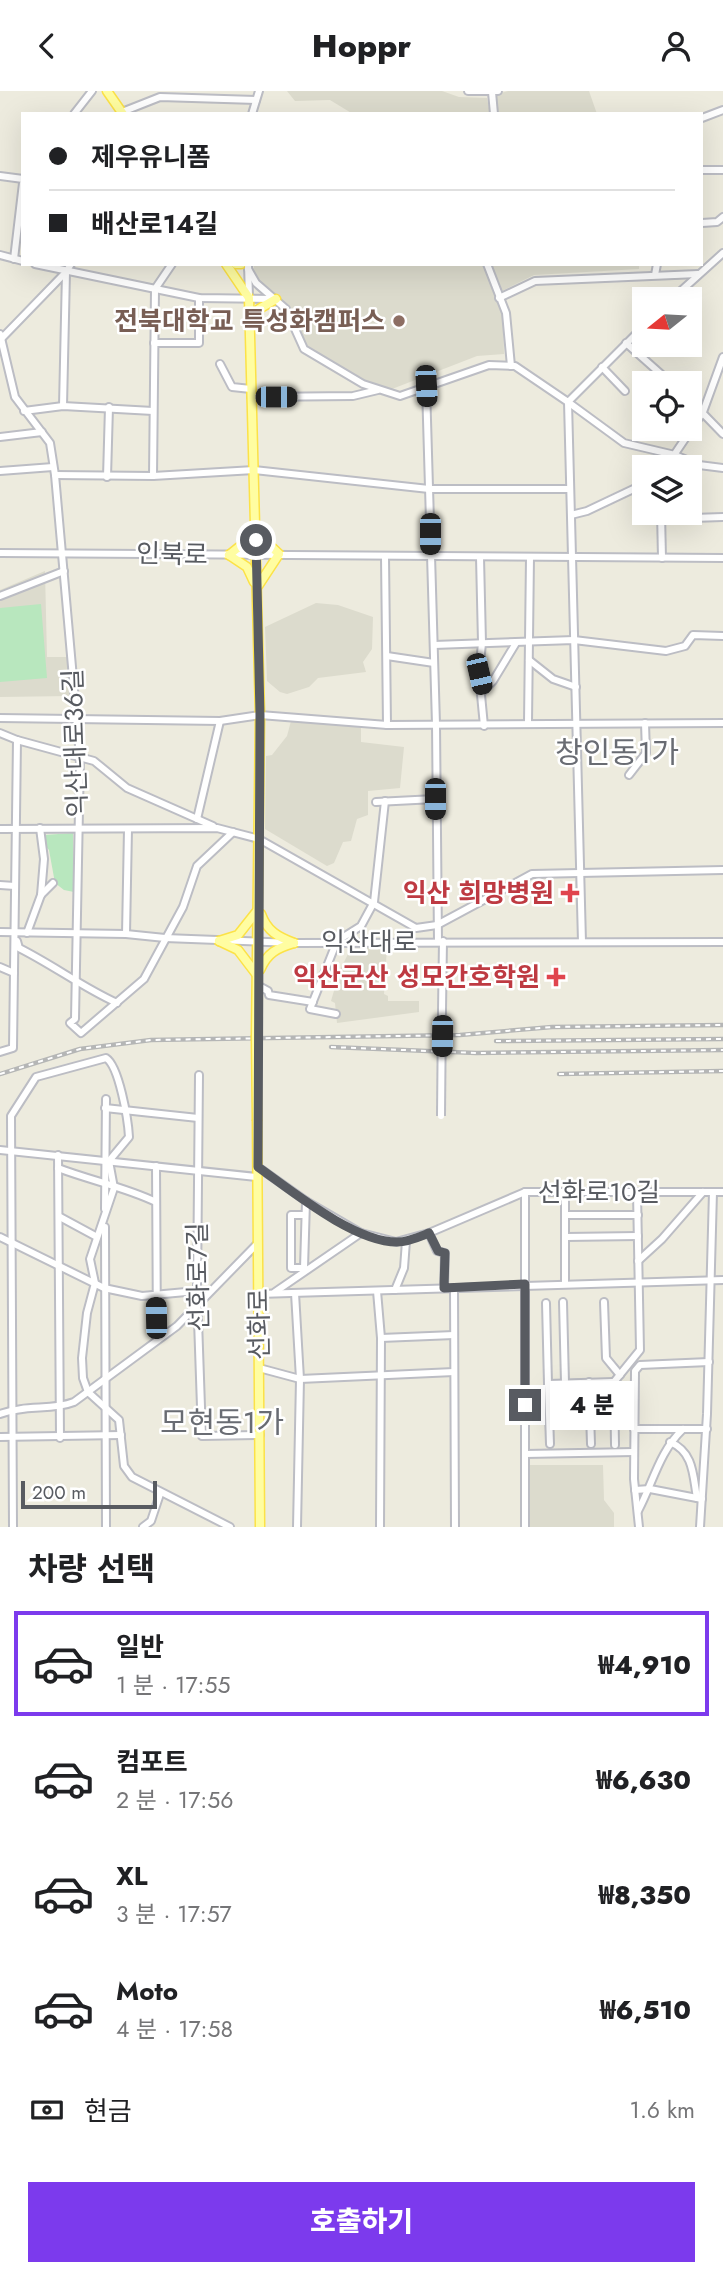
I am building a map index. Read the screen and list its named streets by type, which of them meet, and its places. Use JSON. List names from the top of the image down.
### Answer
{
  "streets": {
    "main road": ["선화로"],
    "street": [
      "인북로",
      "익산대로36길",
      "익산대로",
      "선화로10길",
      "선화로7길"
    ]
  },
  "crossings": [
    ["인북로", "익산대로36길"],
    ["익산대로36길", "익산대로"],
    ["선화로10길", "선화로"],
    ["선화로7길", "선화로"]
  ],
  "districts": ["창인동1가", "모현동1가"],
  "places": {
    "other": ["전북대학교 특성화캠퍼스"],
    "health": ["익산 희망병원", "익산군산 성모간호학원"]
  },
  "scale_bar": "200 m",
  "north": "left",
  "page": {
    "header": "Hoppr",
    "banner": ["제우유니폼", "배산로14길"],
    "bubble": "4 분",
    "scale": "200 m",
    "heading": "차량 선택",
    "list": [
      {
        "name": "일반",
        "note": "1 분 · 17:55",
        "value": "₩4,910"
      },
      {
        "name": "컴포트",
        "note": "2 분 · 17:56",
        "value": "₩6,630"
      },
      {
        "name": "XL",
        "note": "3 분 · 17:57",
        "value": "₩8,350"
      },
      {
        "name": "Moto",
        "note": "4 분 · 17:58",
        "value": "₩6,510"
      }
    ],
    "pay": ["현금", "1.6 km"],
    "buttons": "호출하기"
  }
}
